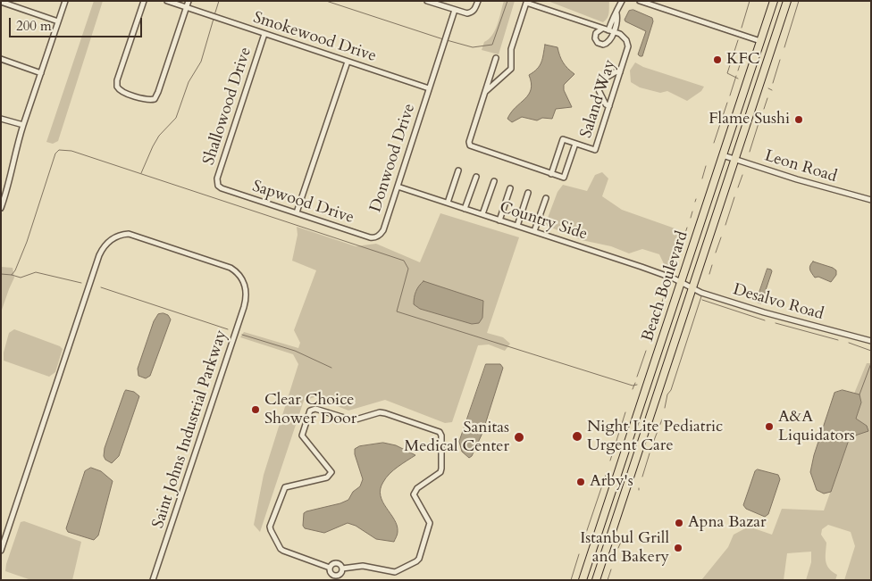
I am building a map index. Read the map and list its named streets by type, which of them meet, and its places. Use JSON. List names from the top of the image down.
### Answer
{
  "streets": {
    "highway": ["Beach Boulevard"],
    "street": [
      "Smokewood Drive",
      "Saland Way",
      "Shallowood Drive",
      "Donwood Drive",
      "Leon Road",
      "Sapwood Drive",
      "Country Side",
      "Desalvo Road",
      "Saint Johns Industrial Parkway"
    ]
  },
  "crossings": [
    ["Smokewood Drive", "Shallowood Drive"],
    ["Smokewood Drive", "Donwood Drive"],
    ["Shallowood Drive", "Sapwood Drive"],
    ["Donwood Drive", "Sapwood Drive"],
    ["Donwood Drive", "Country Side"],
    ["Leon Road", "Beach Boulevard"],
    ["Country Side", "Beach Boulevard"],
    ["Country Side", "Desalvo Road"],
    ["Beach Boulevard", "Desalvo Road"]
  ],
  "places": [
    "KFC",
    "Flame Sushi",
    "Clear Choice Shower Door",
    "A&A Liquidators",
    "Night Lite Pediatric Urgent Care",
    "Sanitas Medical Center",
    "Arby's",
    "Apna Bazar",
    "Istanbul Grill and Bakery"
  ],
  "scale_bar": "200 m"
}
